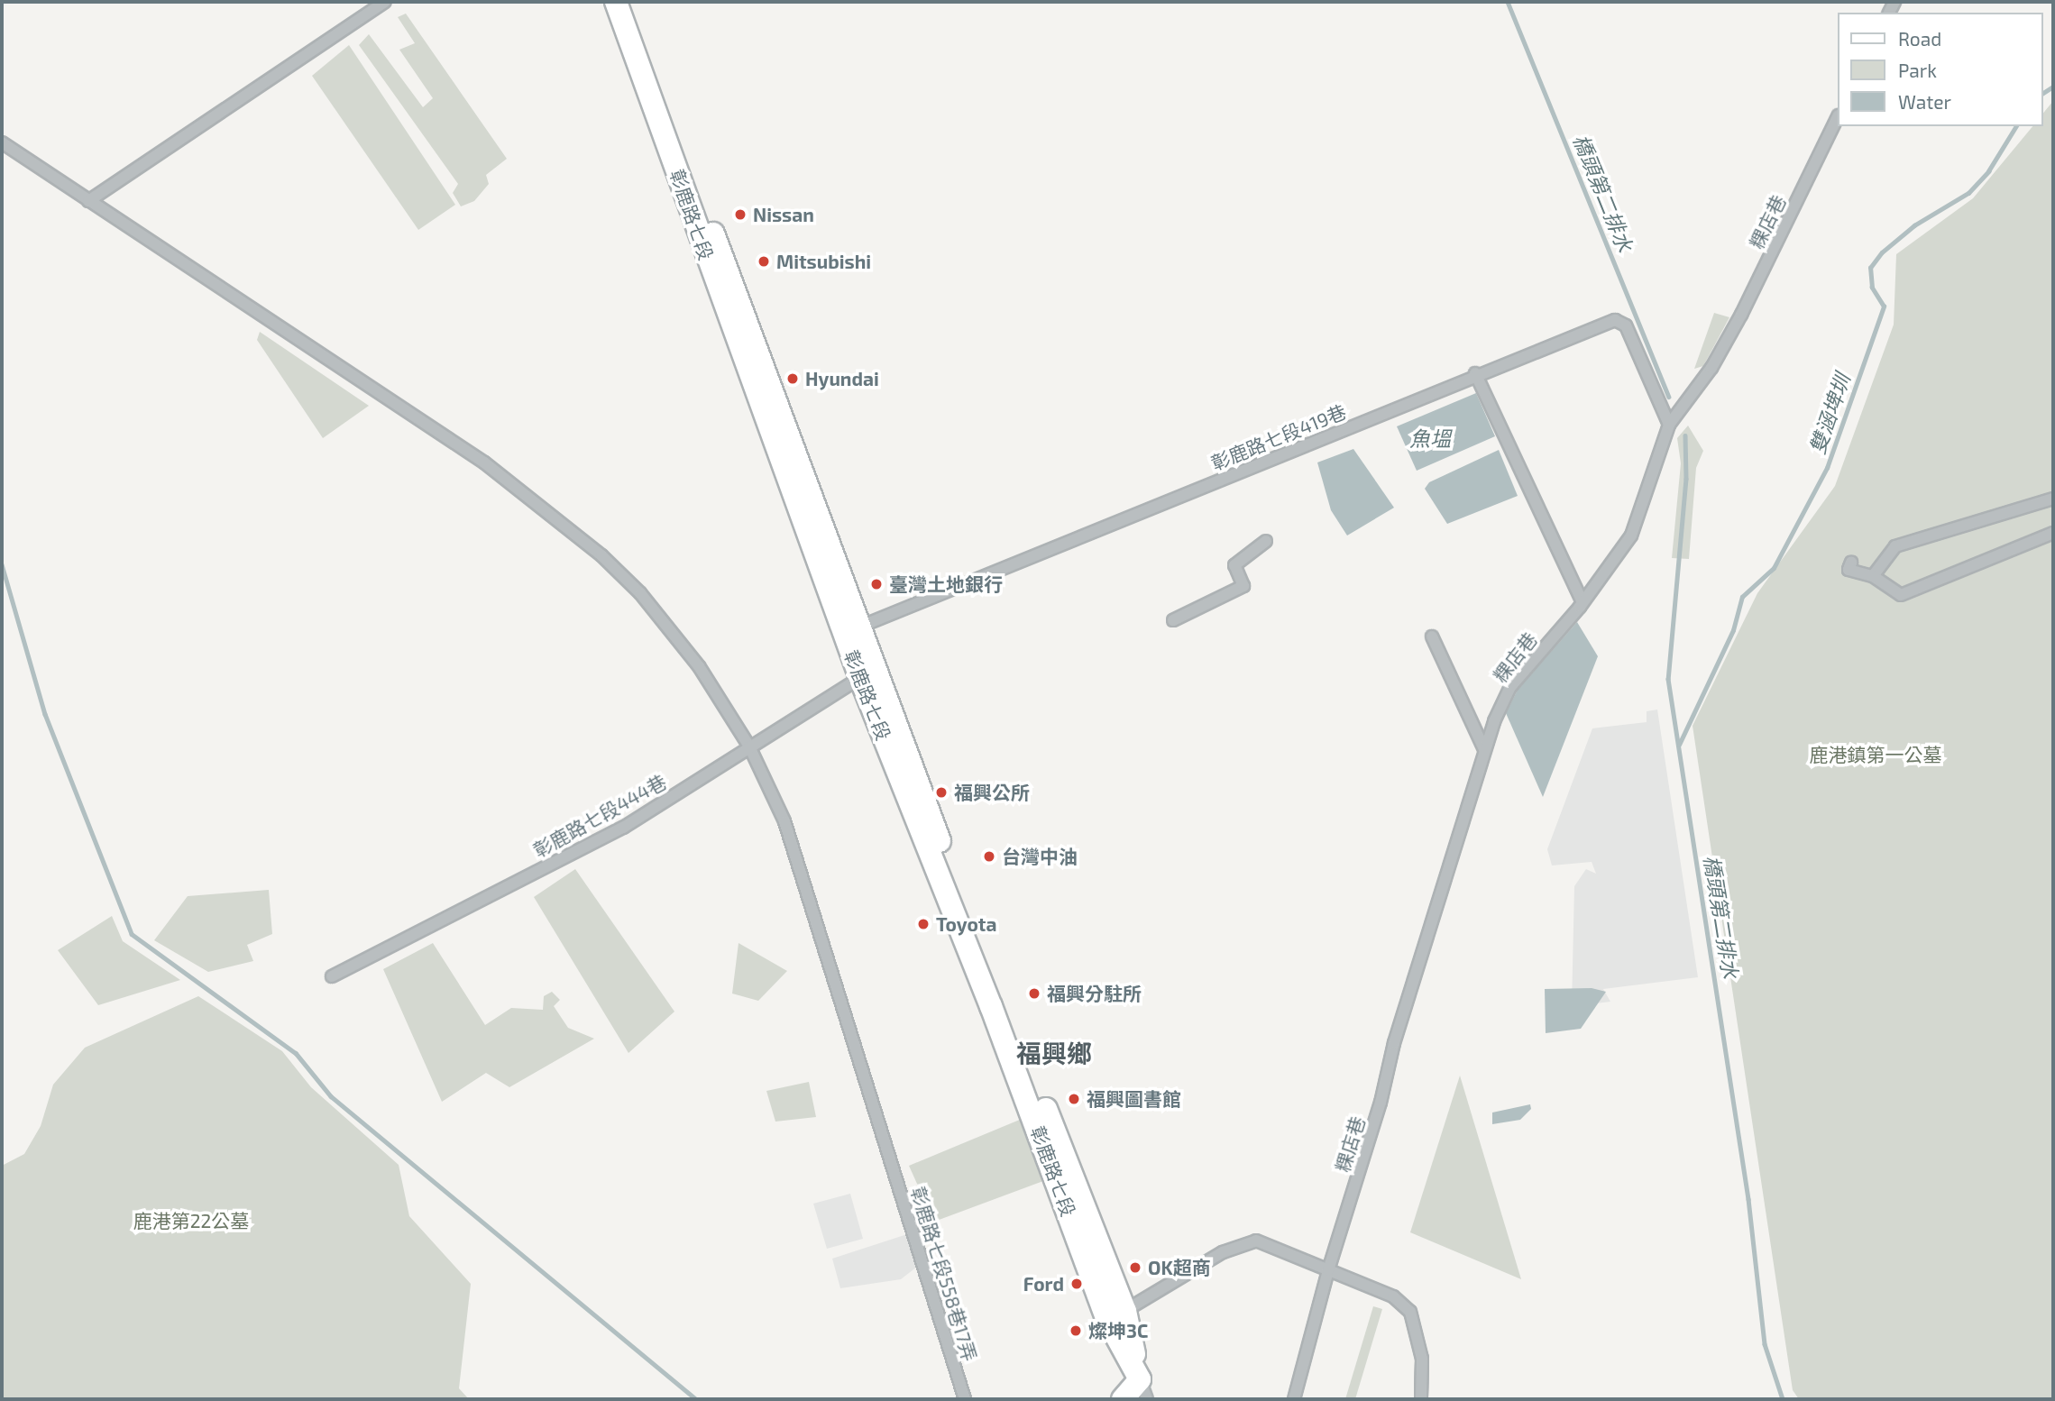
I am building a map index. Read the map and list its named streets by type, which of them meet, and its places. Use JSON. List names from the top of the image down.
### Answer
{
  "streets": {
    "main road": ["彰鹿路七段"],
    "street": [
      "粿店巷",
      "彰鹿路七段419巷",
      "彰鹿路七段444巷",
      "彰鹿路七段558巷17弄"
    ]
  },
  "crossings": [
    ["彰鹿路七段", "彰鹿路七段419巷"],
    ["彰鹿路七段", "彰鹿路七段444巷"],
    ["粿店巷", "彰鹿路七段419巷"],
    ["彰鹿路七段444巷", "彰鹿路七段558巷17弄"]
  ],
  "districts": ["福興鄉"],
  "water": ["橋頭第二排水", "雙涵埤圳", "魚塭"],
  "parks": ["鹿港鎮第一公墓", "鹿港第22公墓"],
  "places": [
    "Nissan",
    "Mitsubishi",
    "Hyundai",
    "臺灣土地銀行",
    "福興公所",
    "台灣中油",
    "Toyota",
    "福興分駐所",
    "福興圖書館",
    "OK超商",
    "Ford",
    "燦坤3C"
  ],
  "legend": ["Road", "Park", "Water"]
}
